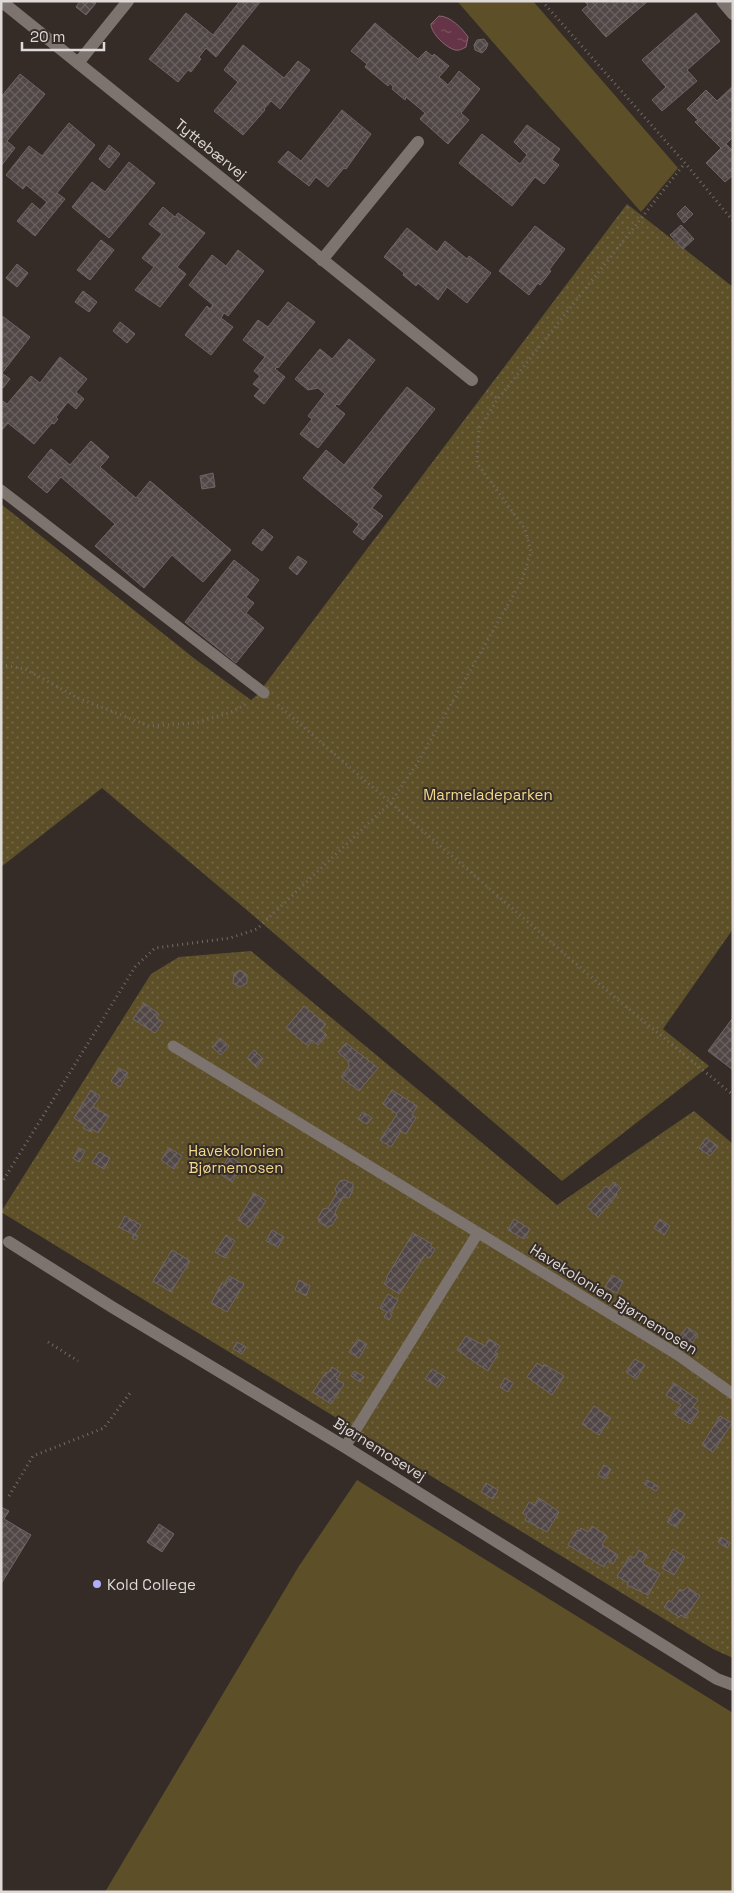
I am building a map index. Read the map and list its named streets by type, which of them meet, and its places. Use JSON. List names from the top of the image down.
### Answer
{
  "streets": {
    "street": ["Tyttebærvej", "Bjørnemosevej"],
    "lane": ["Havekolonien Bjørnemosen"]
  },
  "parks": ["Marmeladeparken", "Havekolonien Bjørnemosen"],
  "places": ["Kold College"],
  "scale_bar": "20 m"
}
